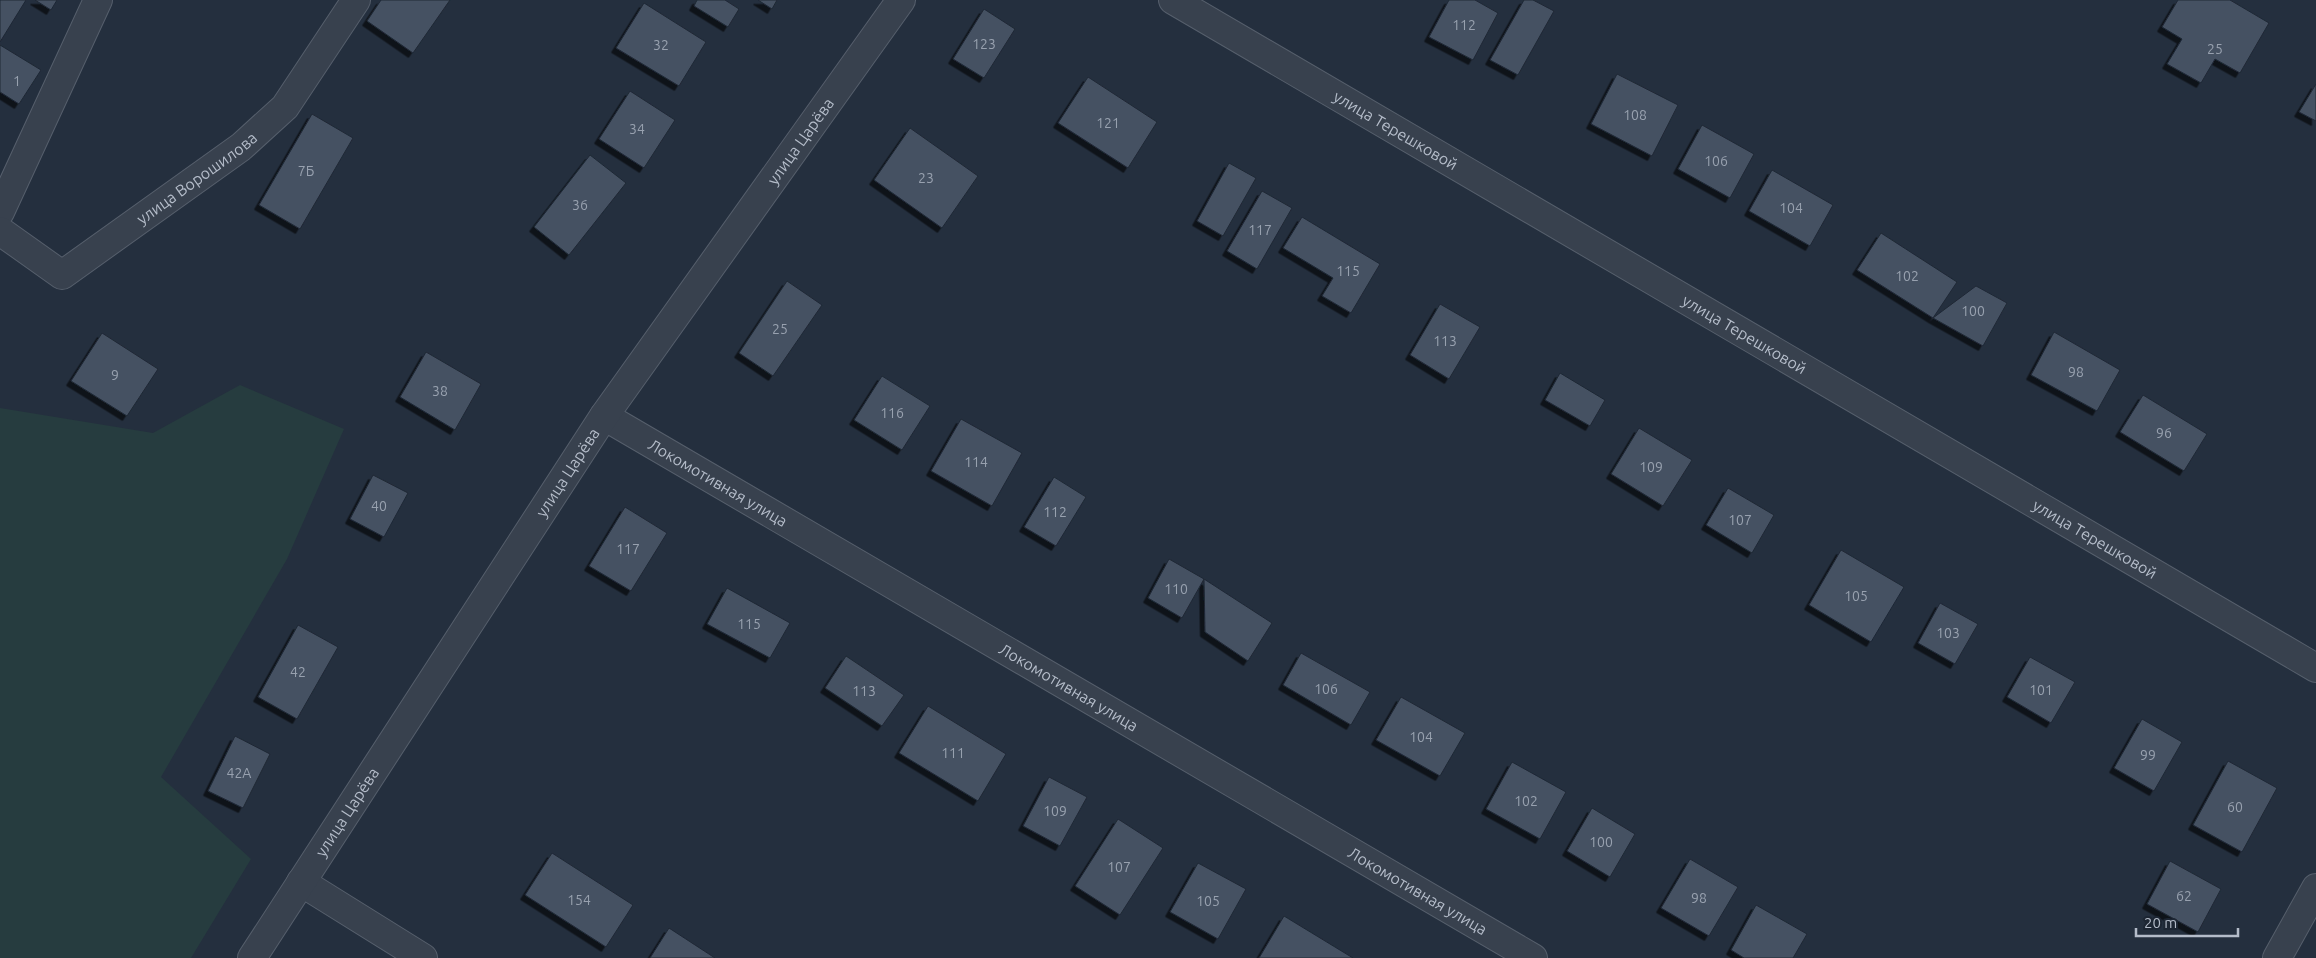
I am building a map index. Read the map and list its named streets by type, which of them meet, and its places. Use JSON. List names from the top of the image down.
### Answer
{
  "streets": {
    "street": [
      "улица Терешковой",
      "улица Царёва",
      "улица Ворошилова",
      "Локомотивная улица"
    ]
  },
  "crossings": [
    ["улица Царёва", "Локомотивная улица"]
  ],
  "house_numbers": [
    "112",
    "123",
    "32",
    "25",
    "1",
    "108",
    "121",
    "34",
    "106",
    "7Б",
    "23",
    "36",
    "104",
    "117",
    "115",
    "102",
    "100",
    "25",
    "113",
    "98",
    "9",
    "38",
    "116",
    "96",
    "114",
    "109",
    "40",
    "112",
    "107",
    "117",
    "110",
    "105",
    "115",
    "103",
    "42",
    "106",
    "101",
    "113",
    "104",
    "111",
    "99",
    "42А",
    "102",
    "60",
    "109",
    "100",
    "107",
    "62",
    "98",
    "154",
    "105"
  ],
  "scale_bar": "20 m"
}
